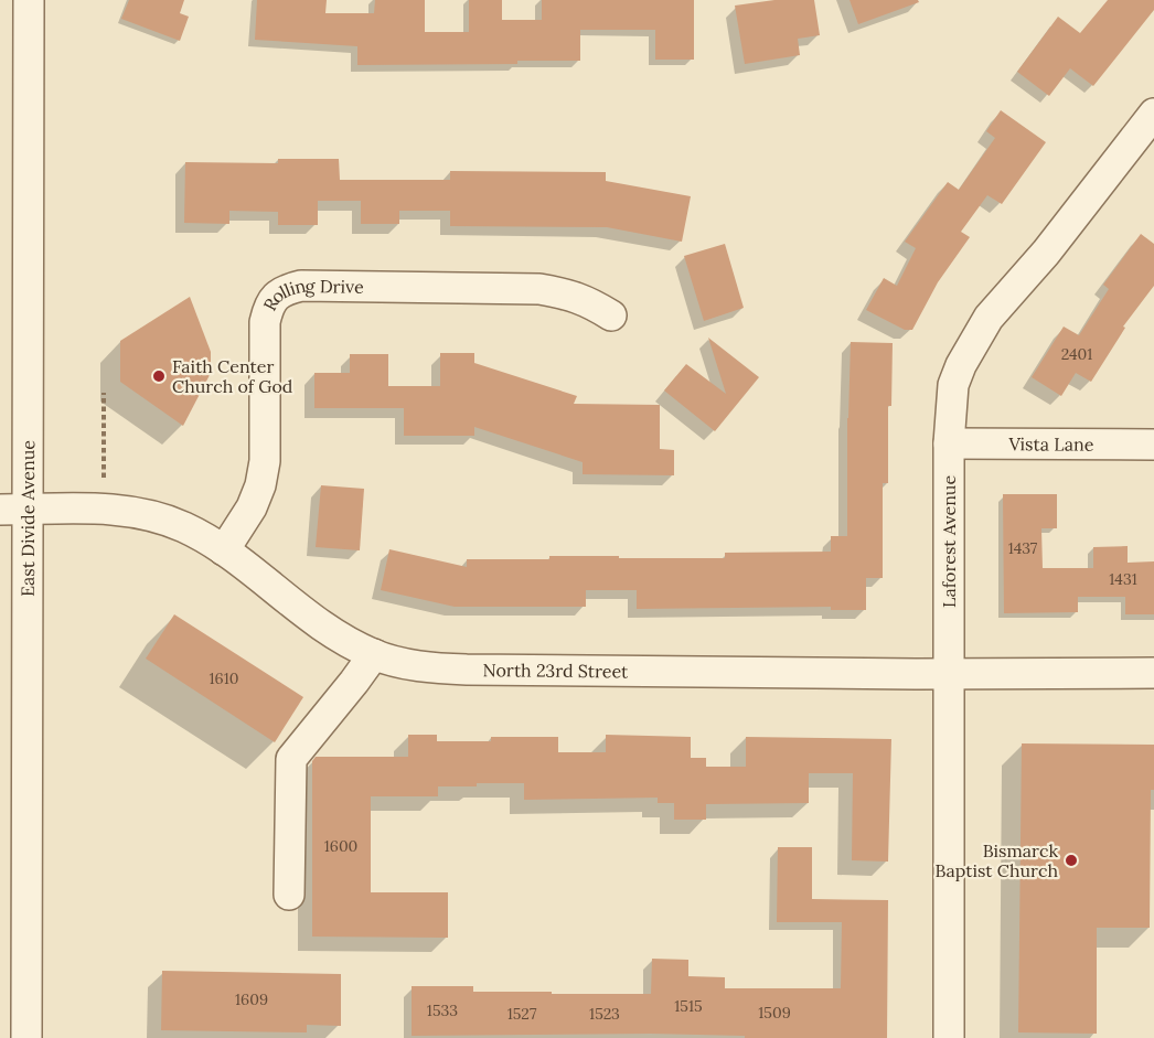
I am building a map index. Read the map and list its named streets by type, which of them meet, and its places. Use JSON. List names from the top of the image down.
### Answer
{
  "streets": {
    "street": [
      "Rolling Drive",
      "Vista Lane",
      "East Divide Avenue",
      "Laforest Avenue",
      "North 23rd Street"
    ]
  },
  "crossings": [
    ["Rolling Drive", "North 23rd Street"],
    ["Vista Lane", "Laforest Avenue"],
    ["East Divide Avenue", "North 23rd Street"],
    ["Laforest Avenue", "North 23rd Street"]
  ],
  "places": ["Faith Center Church of God", "Bismarck Baptist Church"],
  "house_numbers": [
    "2401",
    "1437",
    "1431",
    "1610",
    "1600",
    "1609",
    "1515",
    "1533",
    "1509",
    "1527",
    "1523"
  ]
}
